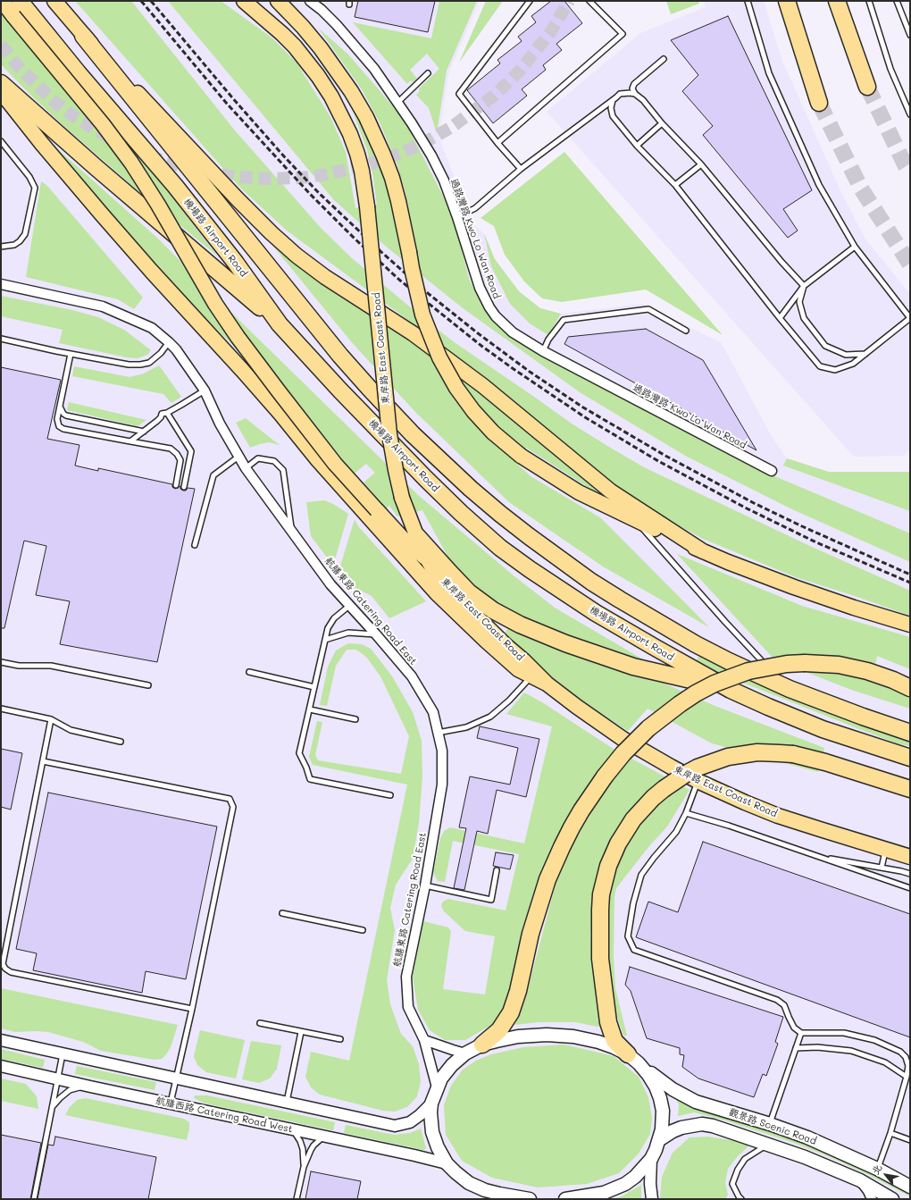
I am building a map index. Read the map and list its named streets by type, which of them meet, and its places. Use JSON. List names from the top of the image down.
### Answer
{
  "streets": {
    "highway": ["機場路 Airport Road"],
    "main road": ["東岸路 East Coast Road", "觀景路 Scenic Road"],
    "street": ["過路灣路 Kwo Lo Wan Road", "航膳東路 Catering Road East", "航膳西路 Catering Road West"]
  },
  "north": "top left"
}
